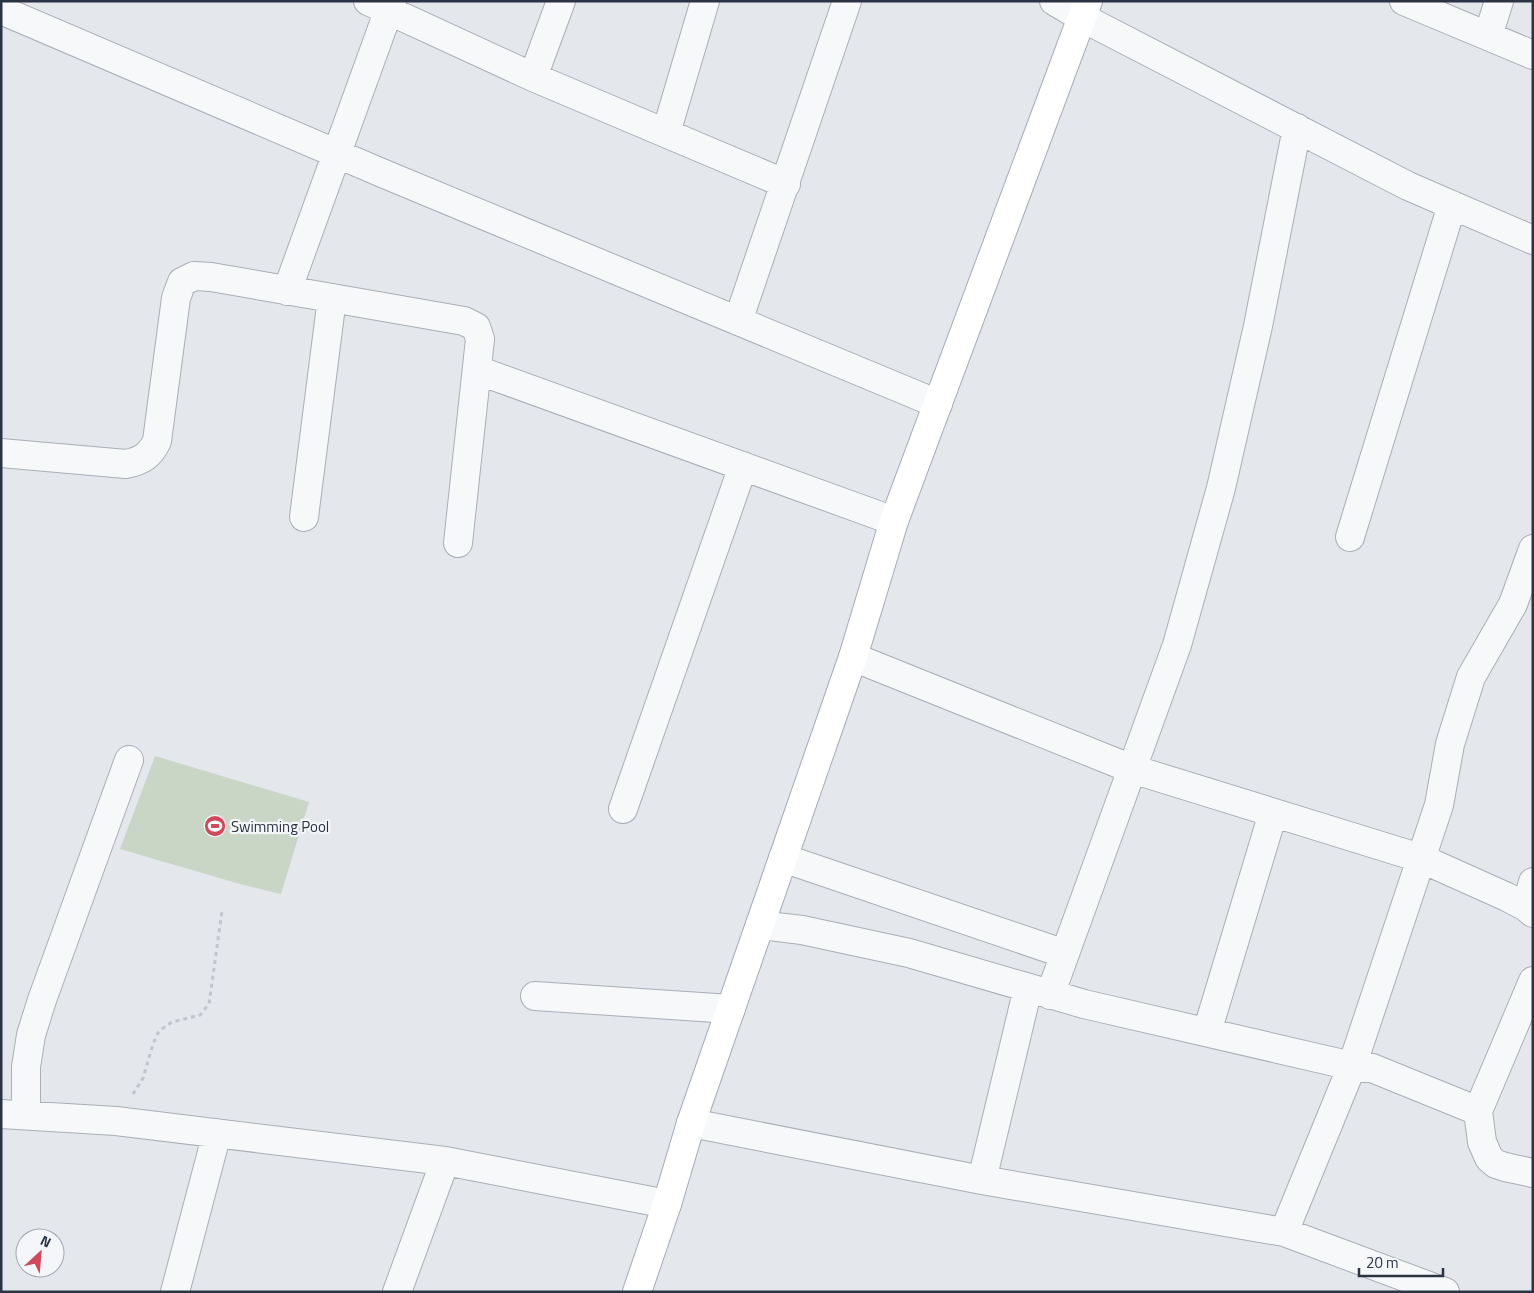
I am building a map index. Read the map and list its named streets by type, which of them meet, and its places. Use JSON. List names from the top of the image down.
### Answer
{
  "places": {
    "sports": ["Swimming Pool"]
  },
  "scale_bar": "20 m",
  "north": "top right"
}
